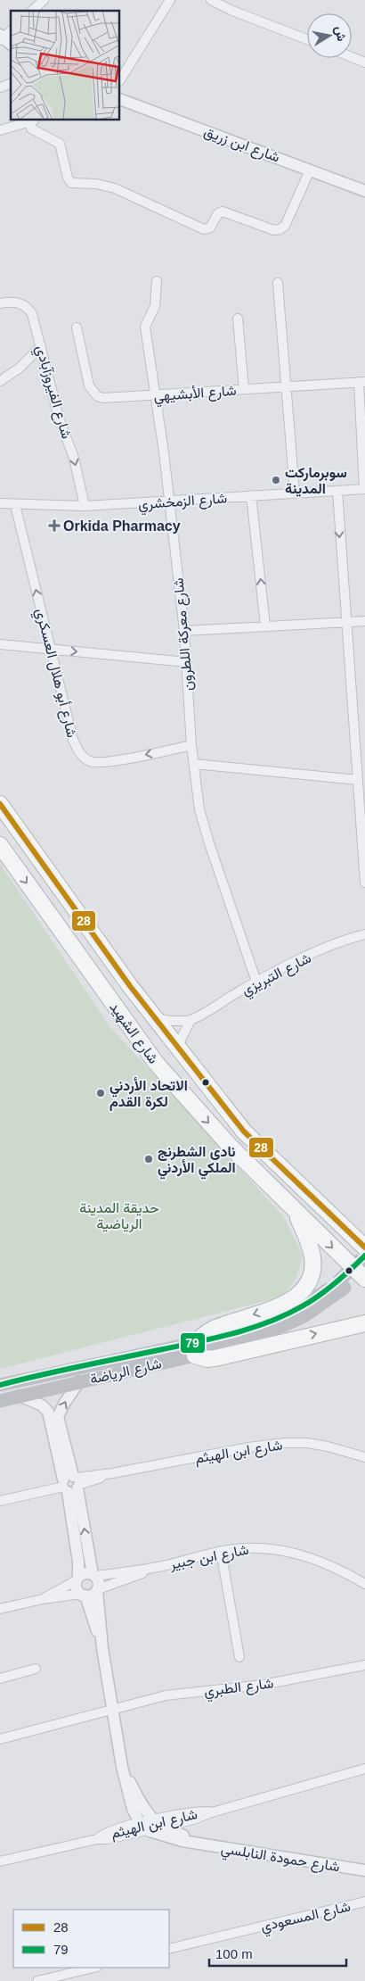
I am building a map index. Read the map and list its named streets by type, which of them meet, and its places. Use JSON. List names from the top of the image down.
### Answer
{
  "streets": {
    "highway": ["شارع الشهيد"],
    "main road": ["شارع الرياضة"],
    "street": [
      "شارع ابن زريق",
      "شارع الفيروزآبادي",
      "شارع الأبشيهي",
      "شارع الزمخشري",
      "شارع معركة اللطرون",
      "شارع أبو هلال العسكري",
      "شارع التبريزي",
      "شارع ابن الهيثم",
      "شارع ابن جبير",
      "شارع الطبري",
      "شارع حمودة النابلسي",
      "شارع المسعودي"
    ]
  },
  "crossings": [
    ["شارع الفيروزآبادي", "شارع الزمخشري"],
    ["شارع الأبشيهي", "شارع معركة اللطرون"],
    ["شارع الزمخشري", "شارع معركة اللطرون"],
    ["شارع الزمخشري", "شارع أبو هلال العسكري"],
    ["شارع معركة اللطرون", "شارع أبو هلال العسكري"],
    ["شارع معركة اللطرون", "شارع التبريزي"],
    ["شارع التبريزي", "شارع الشهيد"],
    ["شارع ابن الهيثم", "شارع حمودة النابلسي"]
  ],
  "one_way": ["شارع الفيروزآبادي", "شارع أبو هلال العسكري"],
  "parks": ["حديقة المدينة الرياضية"],
  "places": {
    "other": ["سوبرماركت المدينة", "الاتحاد الأردني لكرة القدم", "نادي الشطرنج الملكي الأردني"],
    "health": ["Orkida Pharmacy"]
  },
  "lines": ["transit line 28", "transit line 79"],
  "legend": ["28", "79"],
  "scale_bar": "100 m",
  "north": "right"
}
